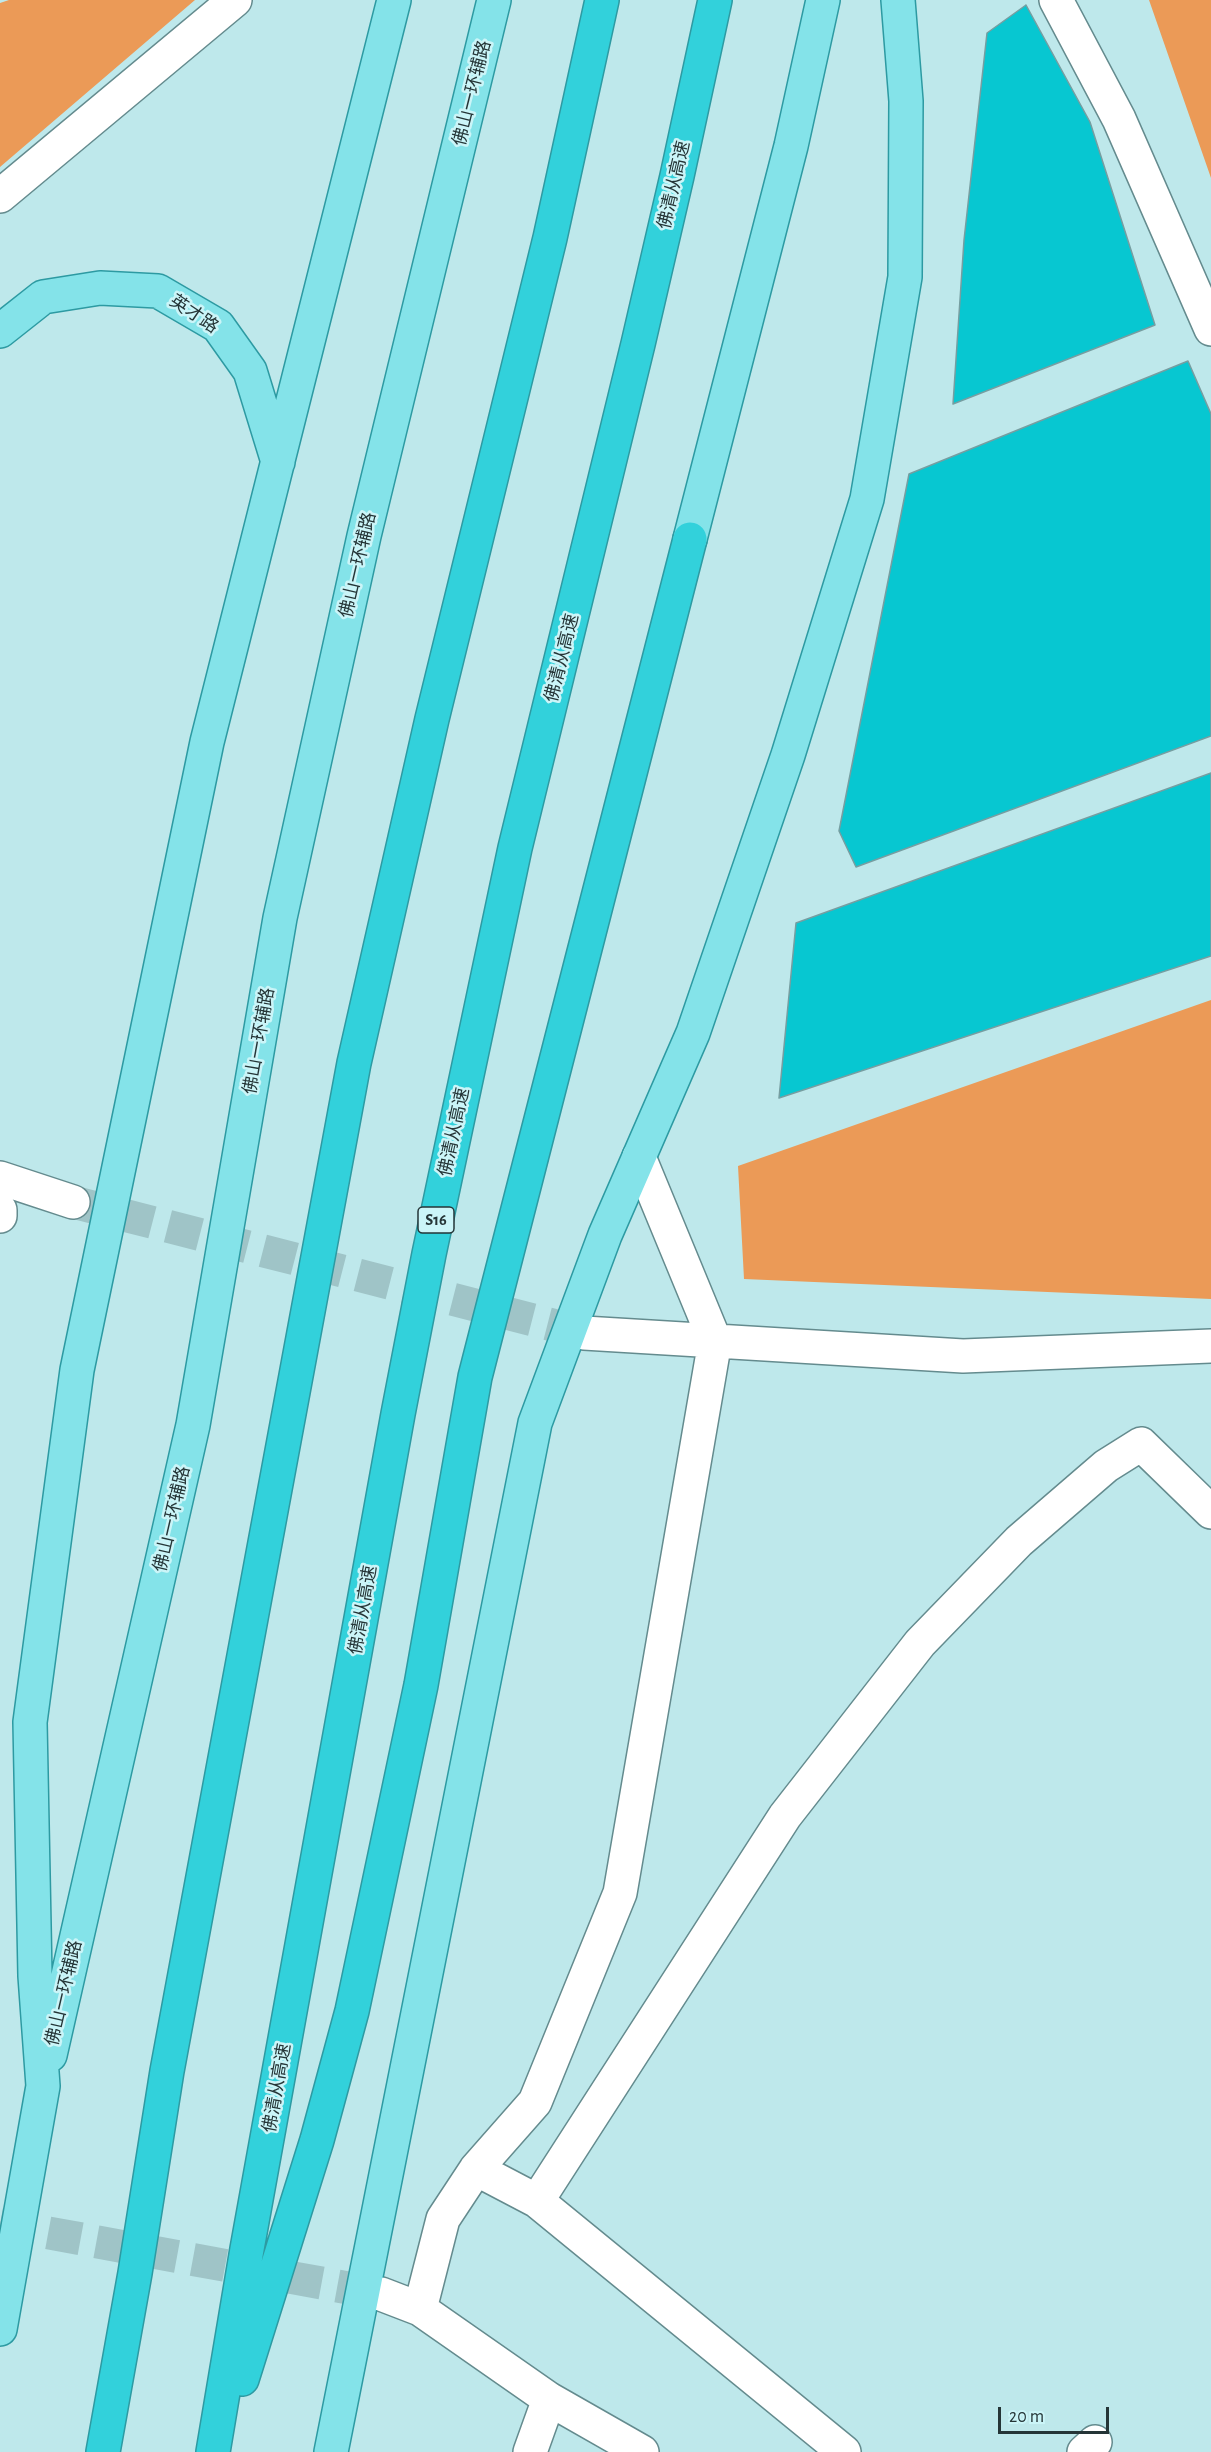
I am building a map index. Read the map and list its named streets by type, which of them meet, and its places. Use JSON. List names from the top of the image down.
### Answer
{
  "streets": {
    "highway": ["佛清从高速", "S16"],
    "main road": ["佛山一环辅路", "英才路"]
  },
  "scale_bar": "20 m"
}
